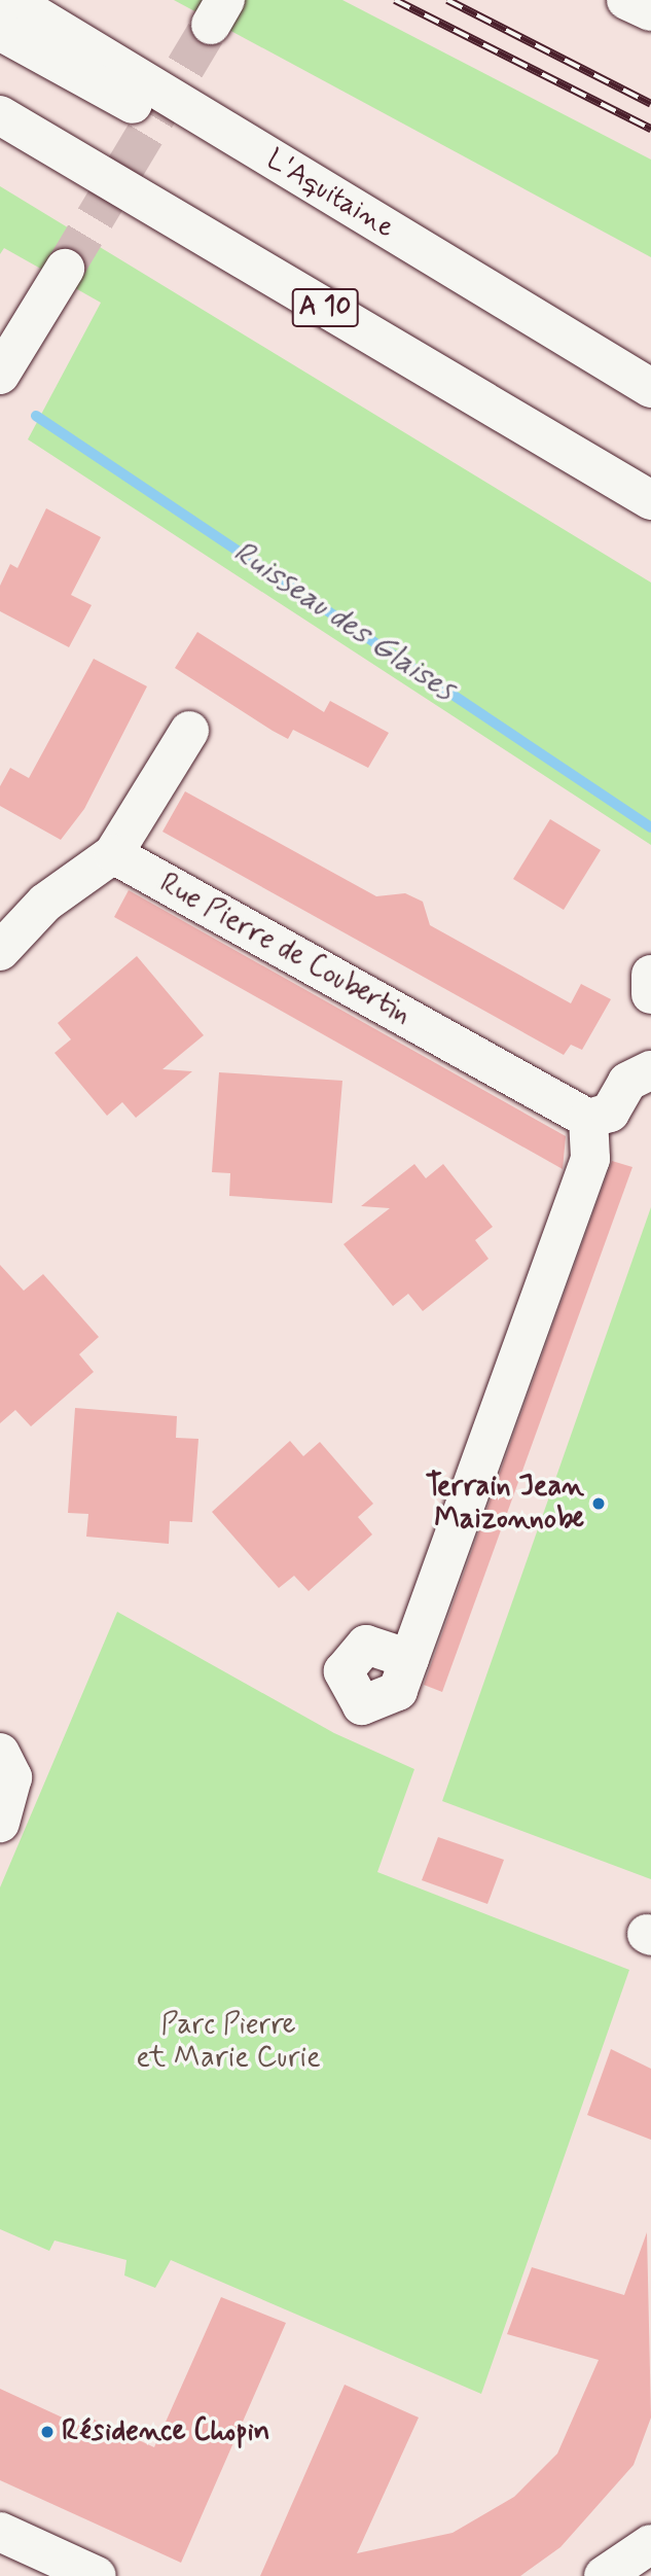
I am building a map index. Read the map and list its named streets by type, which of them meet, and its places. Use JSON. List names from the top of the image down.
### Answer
{
  "streets": {
    "main road": ["L'Aquitaine", "A 10", "Rue Pierre de Coubertin"]
  },
  "water": ["Ruisseau des Glaises"],
  "parks": ["Parc Pierre et Marie Curie"],
  "places": ["Terrain Jean Maizonnobe", "Résidence Chopin"]
}
